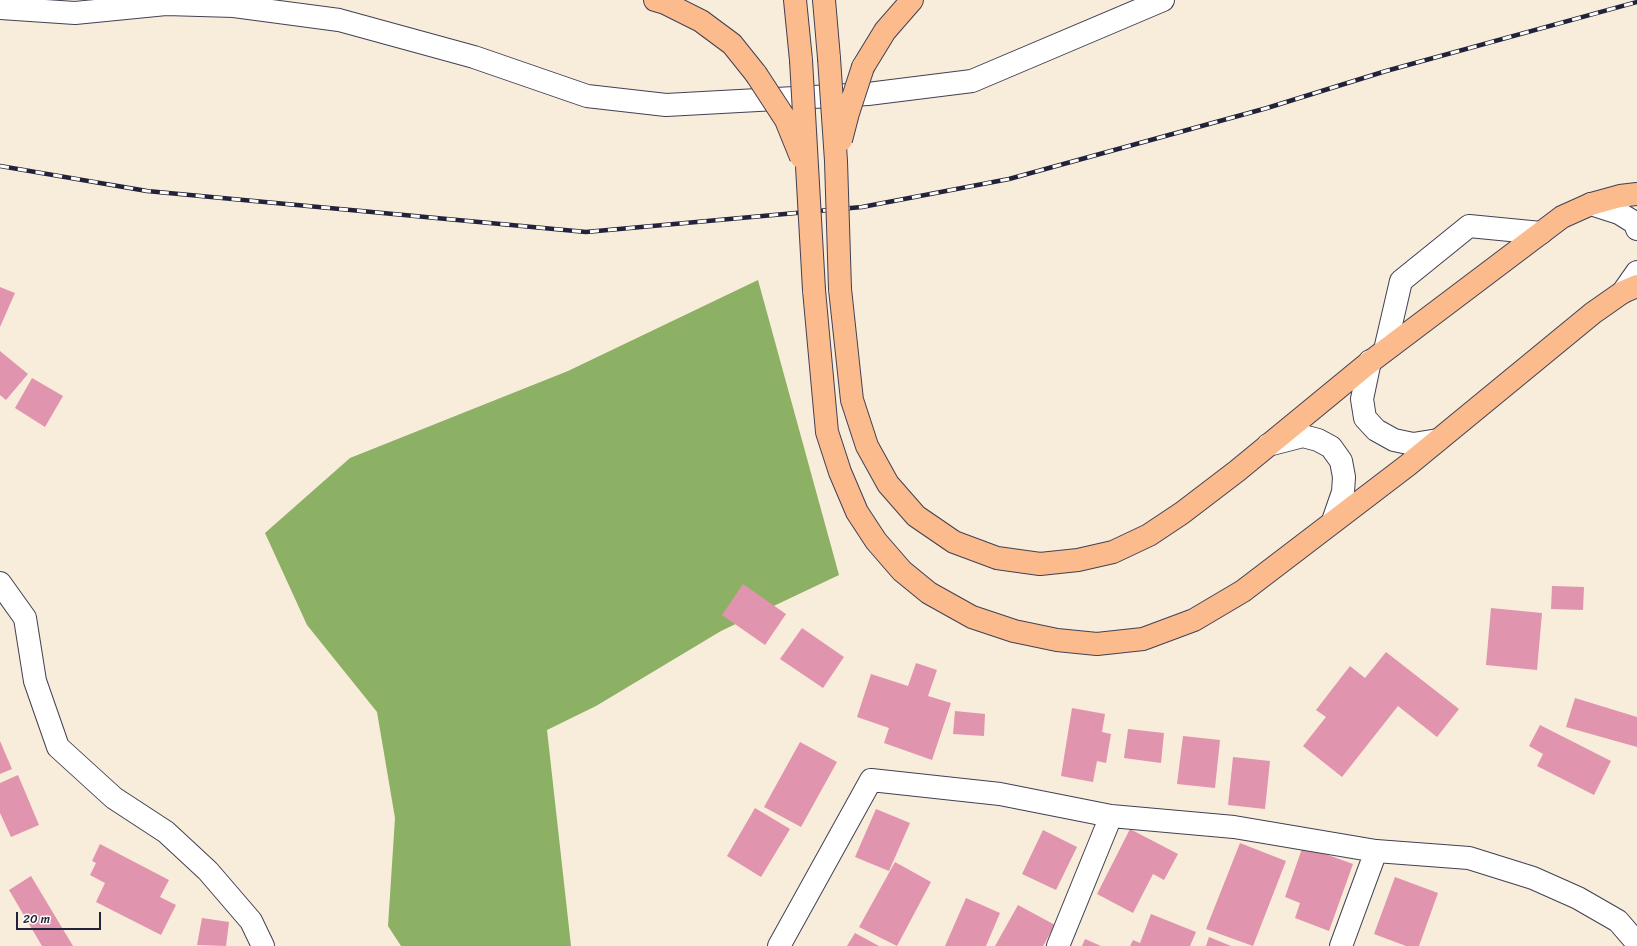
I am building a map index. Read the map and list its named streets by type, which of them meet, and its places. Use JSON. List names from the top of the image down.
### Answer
{
  "scale_bar": "20 m"
}
